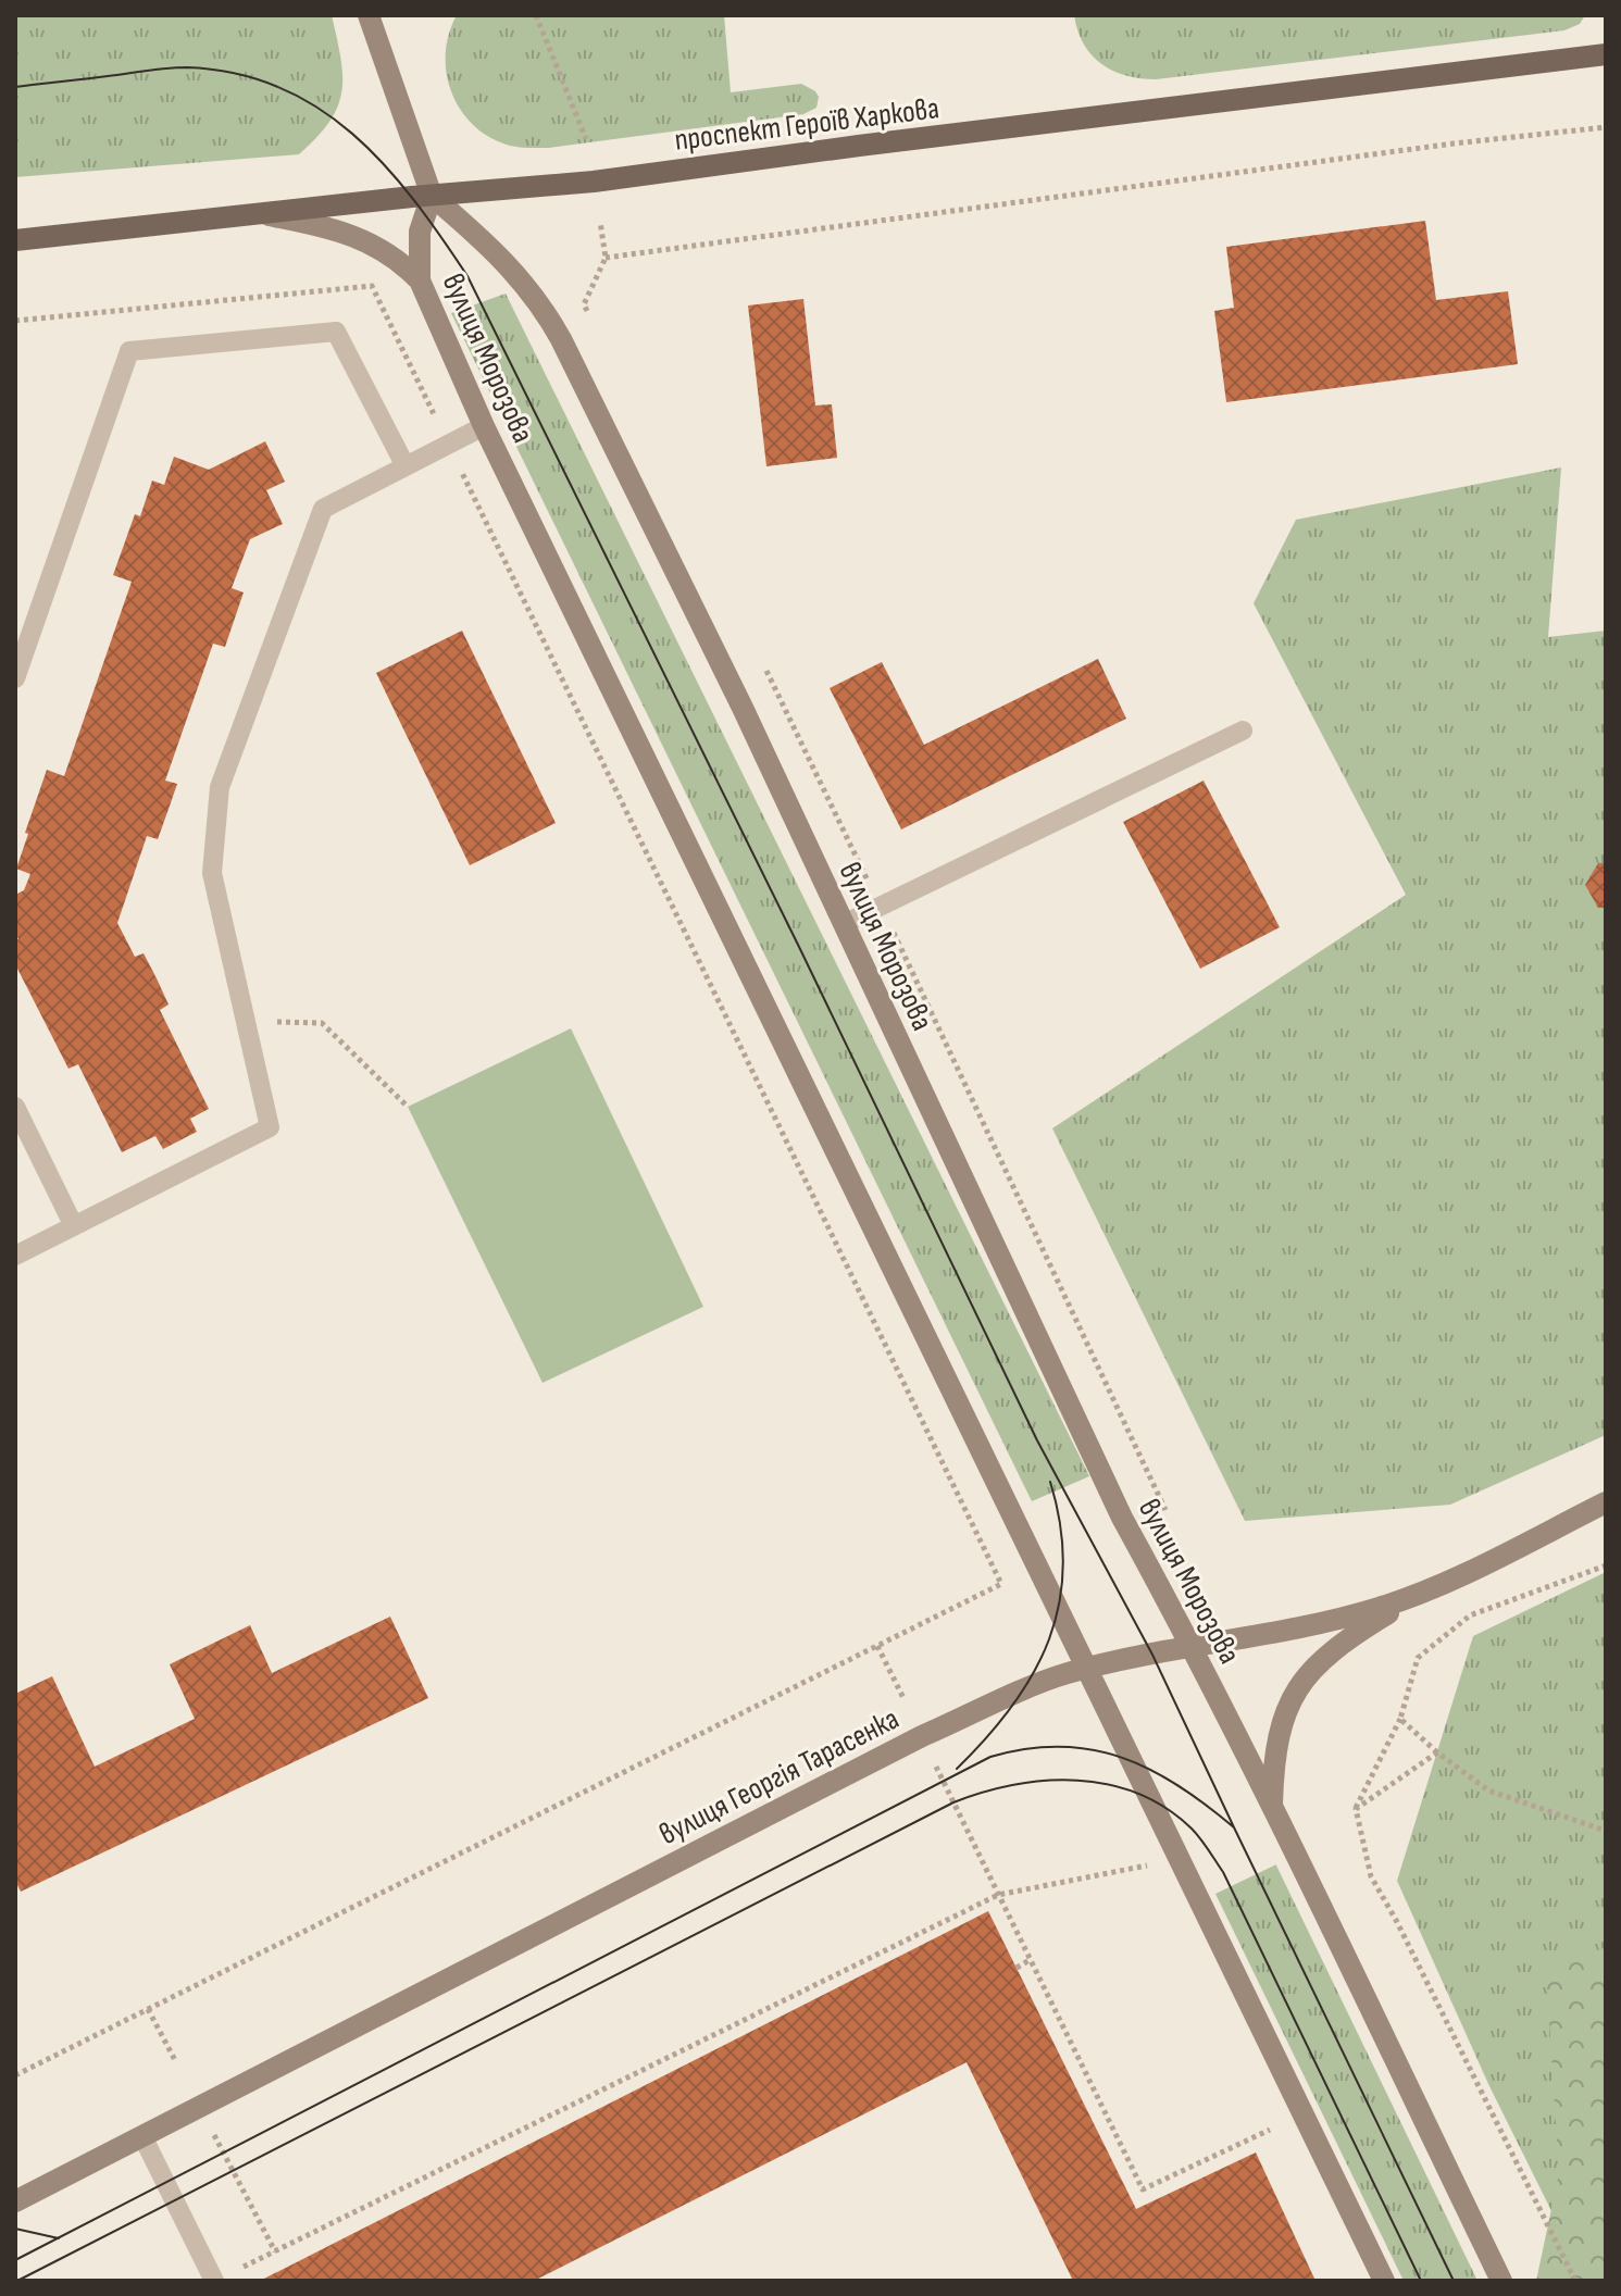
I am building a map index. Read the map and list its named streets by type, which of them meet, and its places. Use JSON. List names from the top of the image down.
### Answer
{
  "streets": {
    "main road": ["проспект Героїв Харкова", "вулиця Морозова", "вулиця Георгія Тарасенка"]
  },
  "crossings": [
    ["проспект Героїв Харкова", "вулиця Морозова"],
    ["вулиця Морозова", "вулиця Георгія Тарасенка"]
  ]
}
